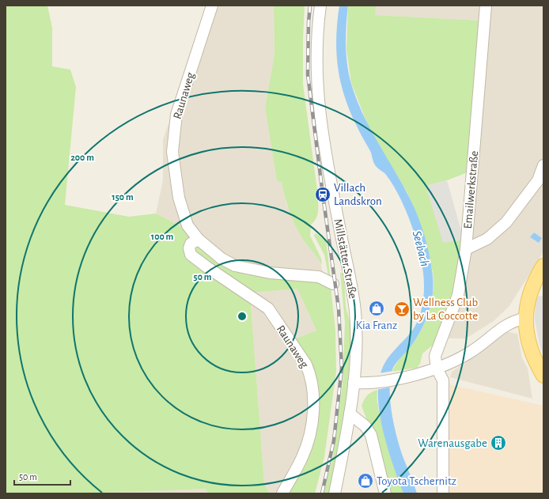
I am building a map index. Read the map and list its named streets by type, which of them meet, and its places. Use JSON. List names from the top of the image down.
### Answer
{
  "streets": {
    "street": ["Raunaweg", "Emailwerkstraße", "Millstätter Straße"]
  },
  "water": ["Seebach"],
  "places": {
    "station": ["Villach Landskron"],
    "shop": ["Kia Franz", "Toyota Tschernitz"],
    "bar": ["Wellness Club by La Coccotte"],
    "building": ["Warenausgabe"]
  },
  "scale_bar": "50 m",
  "rings": [
    "200 m",
    "150 m",
    "100 m",
    "50 m"
  ]
}
